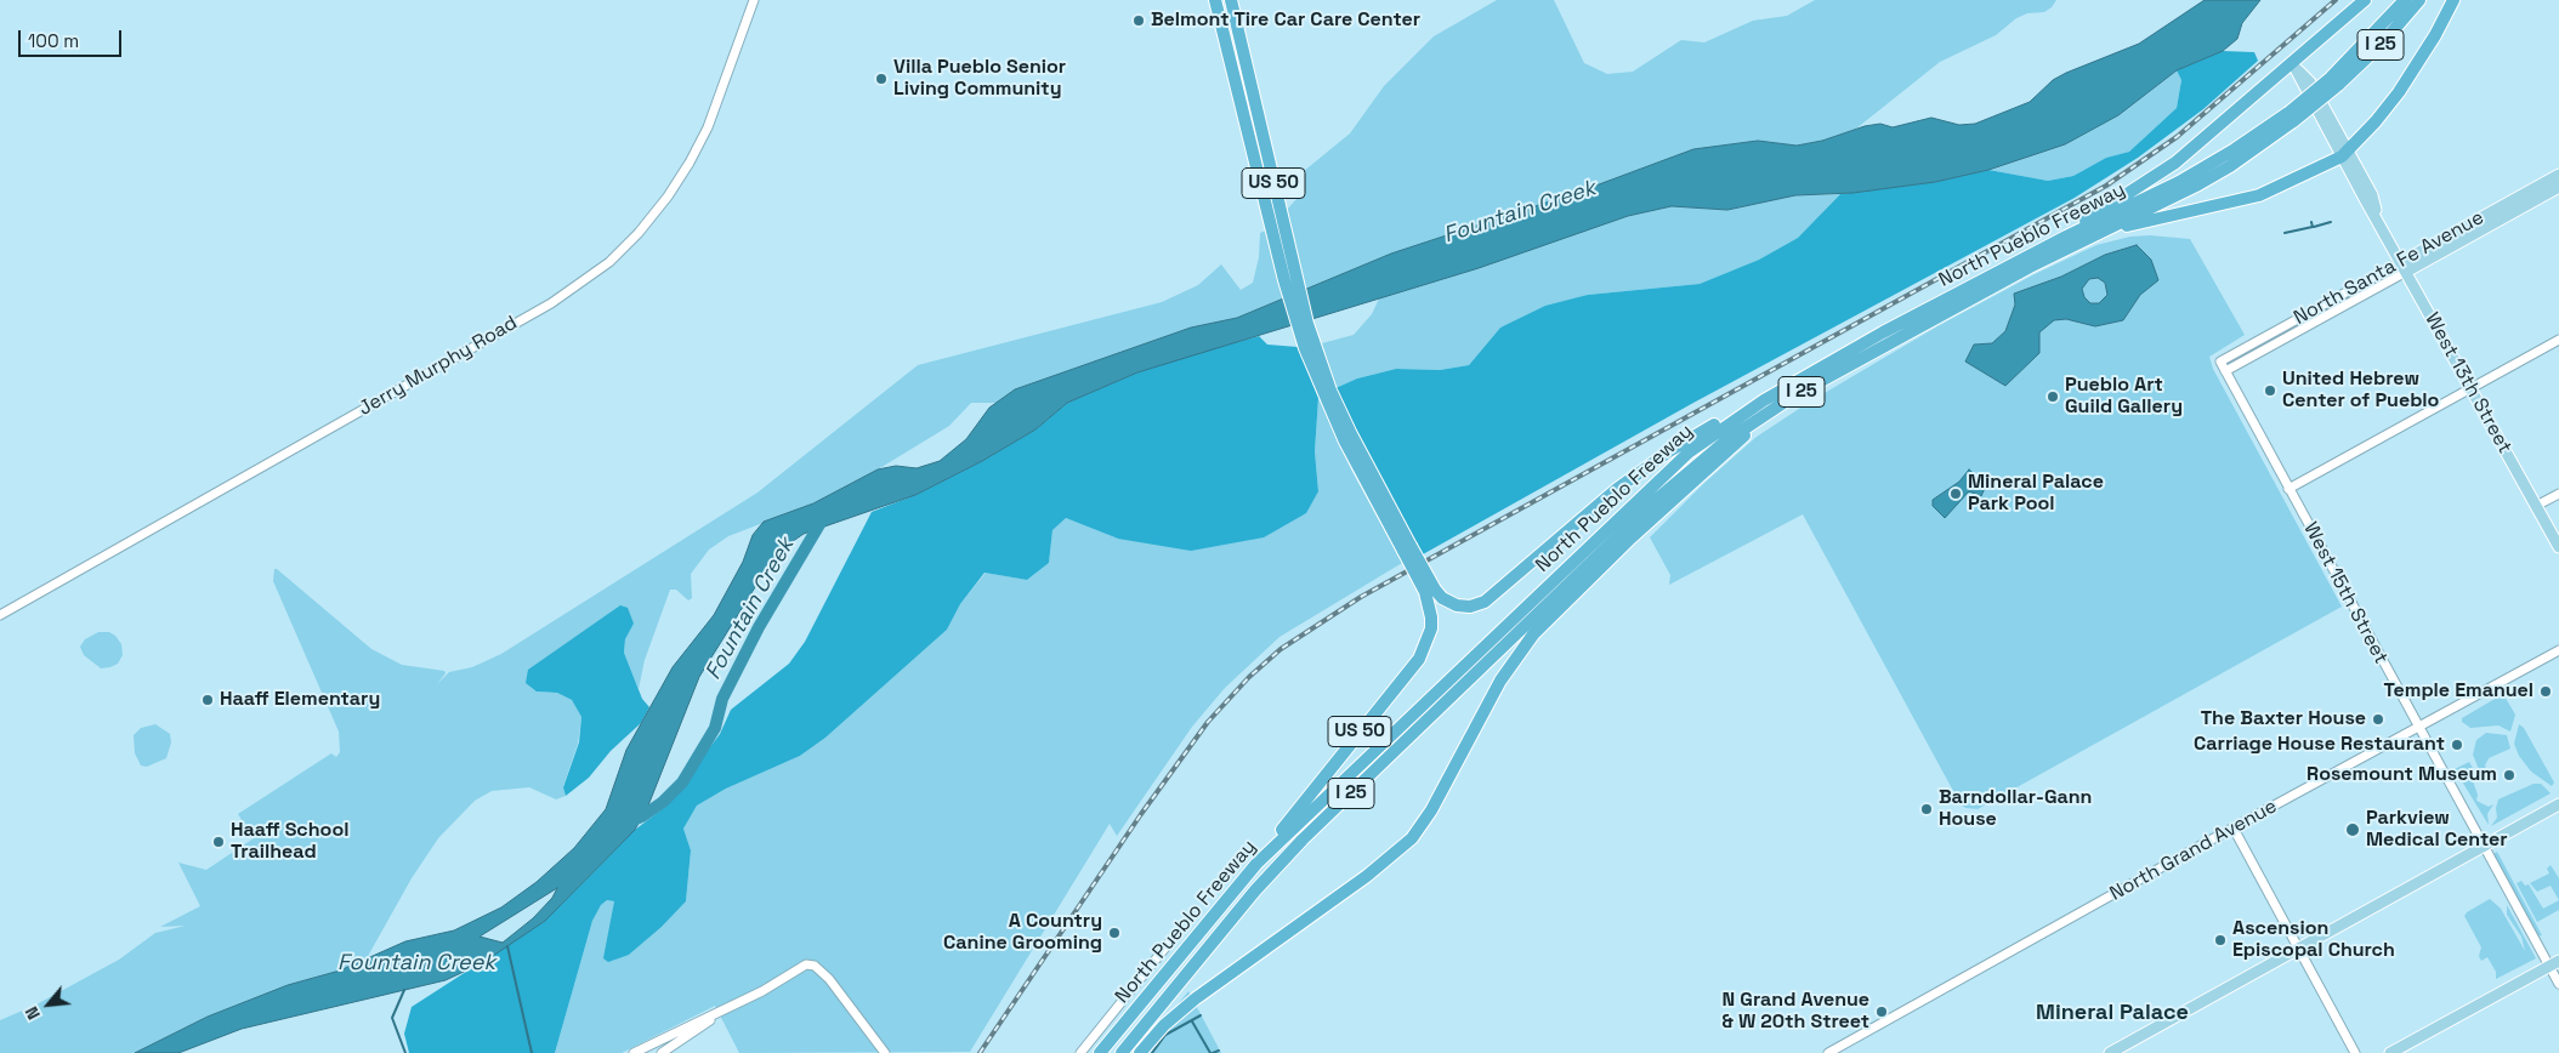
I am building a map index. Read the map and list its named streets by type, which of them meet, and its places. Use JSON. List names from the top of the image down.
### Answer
{
  "streets": {
    "highway": ["I 25", "US 50", "North Pueblo Freeway"],
    "main road": ["North Santa Fe Avenue", "West 13th Street"],
    "street": ["Jerry Murphy Road", "West 15th Street", "North Grand Avenue"]
  },
  "crossings": [
    ["US 50", "North Pueblo Freeway"],
    ["North Santa Fe Avenue", "West 13th Street"],
    ["North Santa Fe Avenue", "West 15th Street"],
    ["West 15th Street", "North Grand Avenue"]
  ],
  "districts": ["Mineral Palace"],
  "water": ["Fountain Creek"],
  "places": [
    "Belmont Tire Car Care Center",
    "Villa Pueblo Senior Living Community",
    "United Hebrew Center of Pueblo",
    "Pueblo Art Guild Gallery",
    "Mineral Palace Park Pool",
    "Temple Emanuel",
    "Haaff Elementary",
    "The Baxter House",
    "Carriage House Restaurant",
    "Rosemount Museum",
    "Barndollar-Gann House",
    "Parkview Medical Center",
    "Haaff School Trailhead",
    "A Country Canine Grooming",
    "Ascension Episcopal Church",
    "N Grand Avenue & W 20th Street"
  ],
  "scale_bar": "100 m",
  "north": "bottom left"
}
